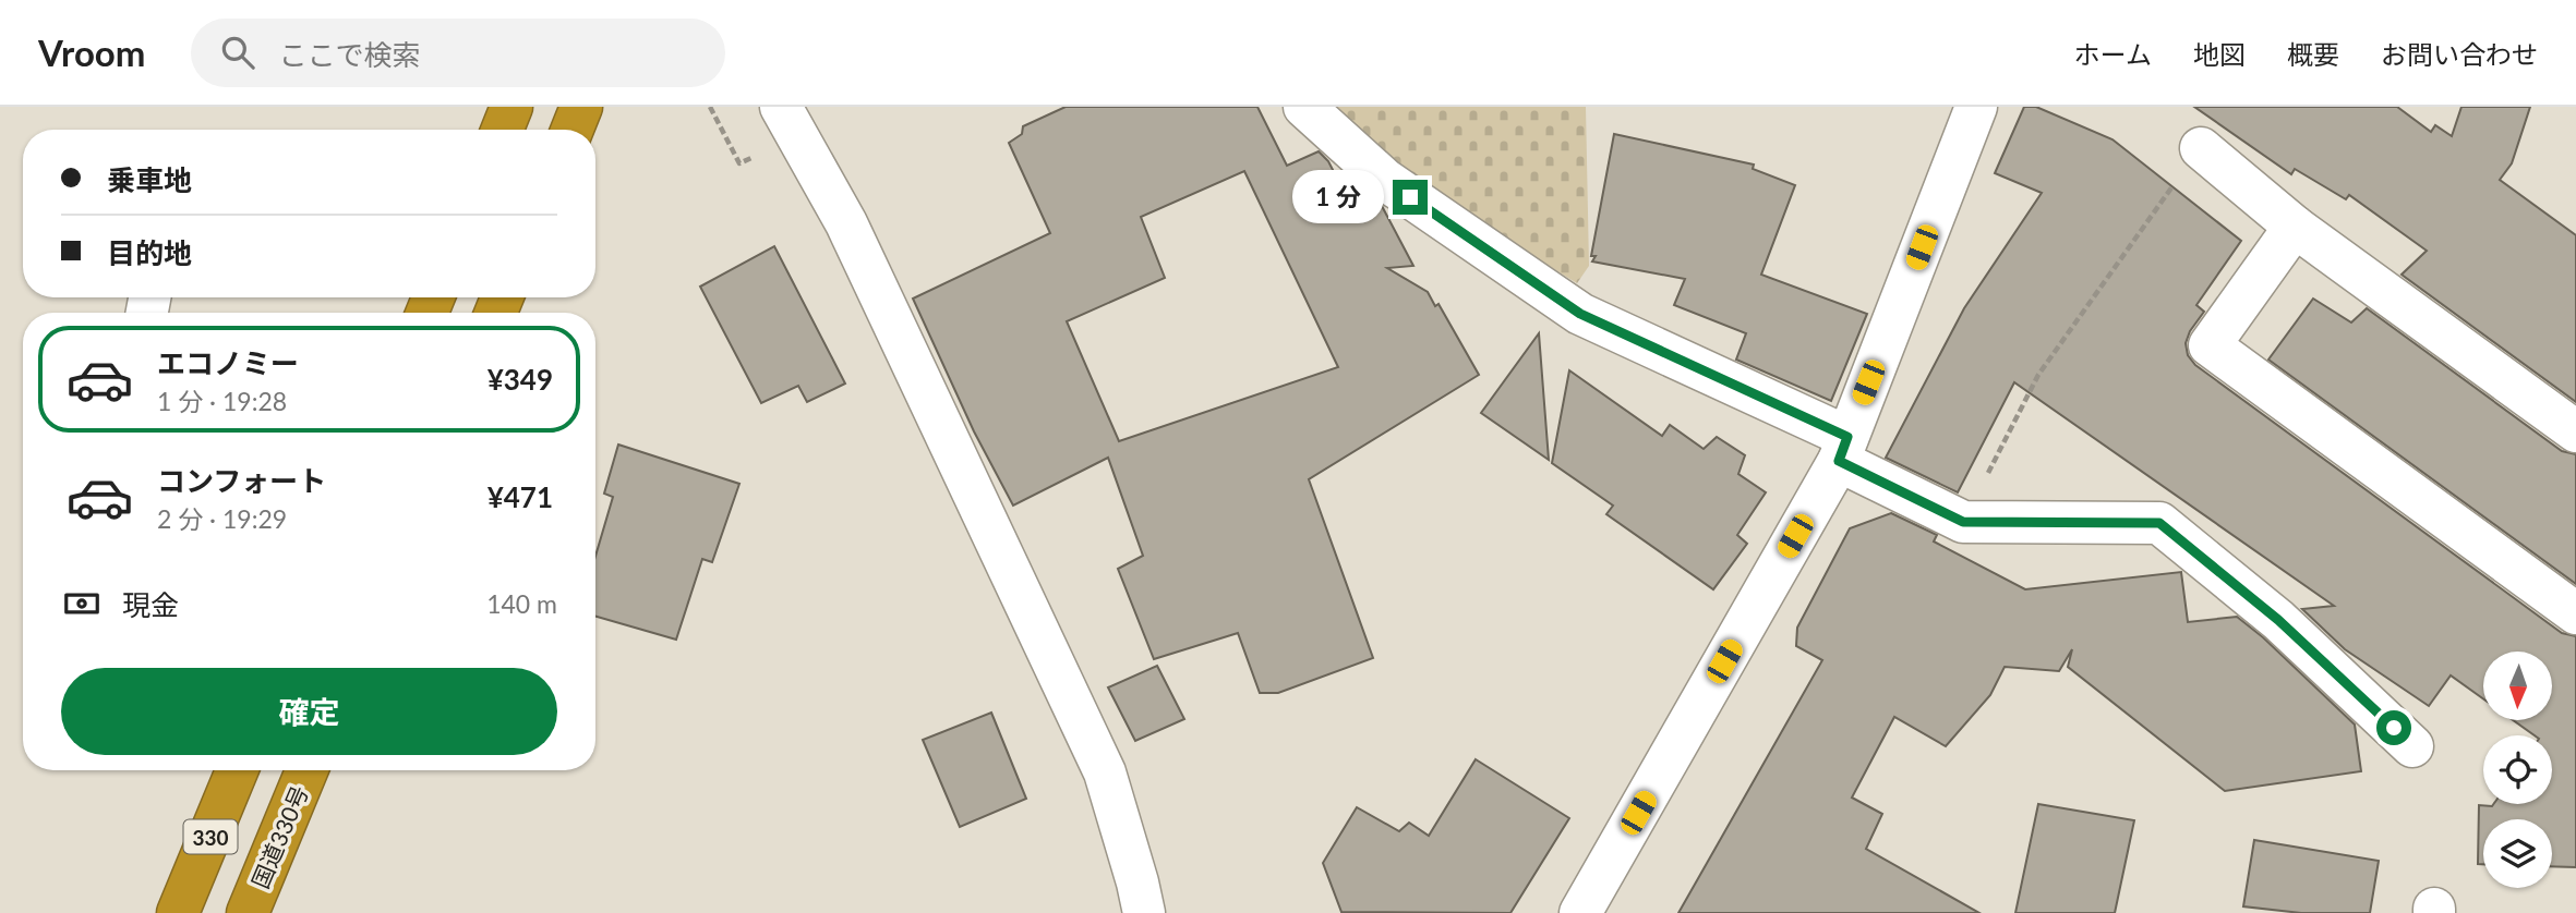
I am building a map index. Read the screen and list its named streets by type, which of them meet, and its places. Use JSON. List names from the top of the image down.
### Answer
{
  "streets": {
    "highway": ["330", "国道330号"]
  },
  "north": "bottom",
  "page": {
    "header": "Vroom",
    "search": "ここで検索",
    "nav": [
      "ホーム",
      "地図",
      "概要",
      "お問い合わせ"
    ],
    "banner": ["乗車地", "目的地"],
    "bubble": "1 分",
    "list": [
      {
        "name": "エコノミー",
        "note": "1 分 · 19:28",
        "value": "¥349"
      },
      {
        "name": "コンフォート",
        "note": "2 分 · 19:29",
        "value": "¥471"
      }
    ],
    "pay": ["現金", "140 m"],
    "buttons": "確定"
  }
}
